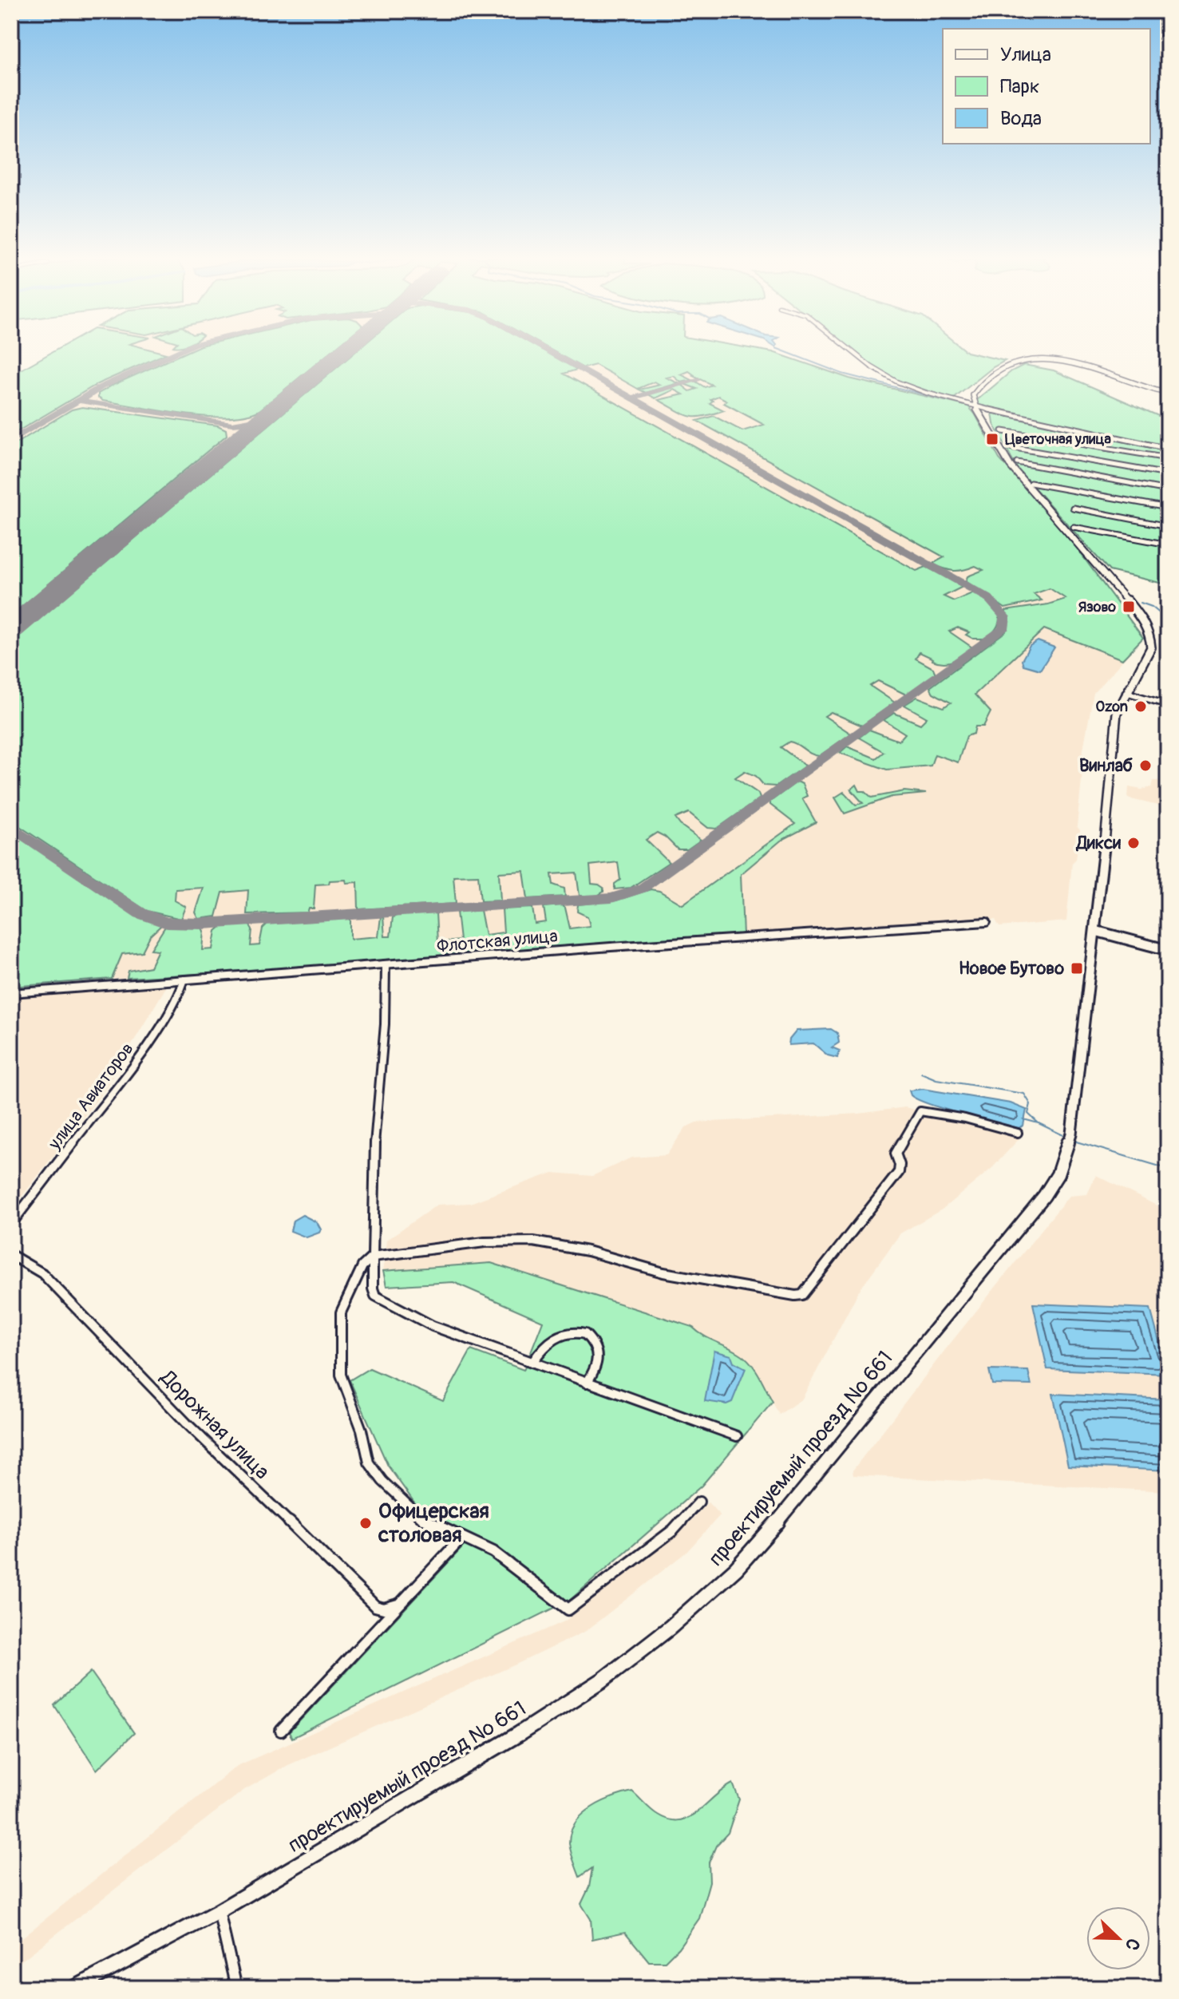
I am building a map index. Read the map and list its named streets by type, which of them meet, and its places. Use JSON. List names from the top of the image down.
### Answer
{
  "streets": {
    "main road": ["проектируемый проезд № 661"],
    "street": ["Флотская улица", "улица Авиаторов", "Дорожная улица"]
  },
  "crossings": [
    ["Флотская улица", "улица Авиаторов"]
  ],
  "places": {
    "transit": ["Цветочная улица", "Язово", "Новое Бутово"],
    "other": [
      "Ozon",
      "Винлаб",
      "Дикси",
      "Офицерская столовая"
    ]
  },
  "legend": ["Улица", "Парк", "Вода"],
  "north": "bottom right"
}
